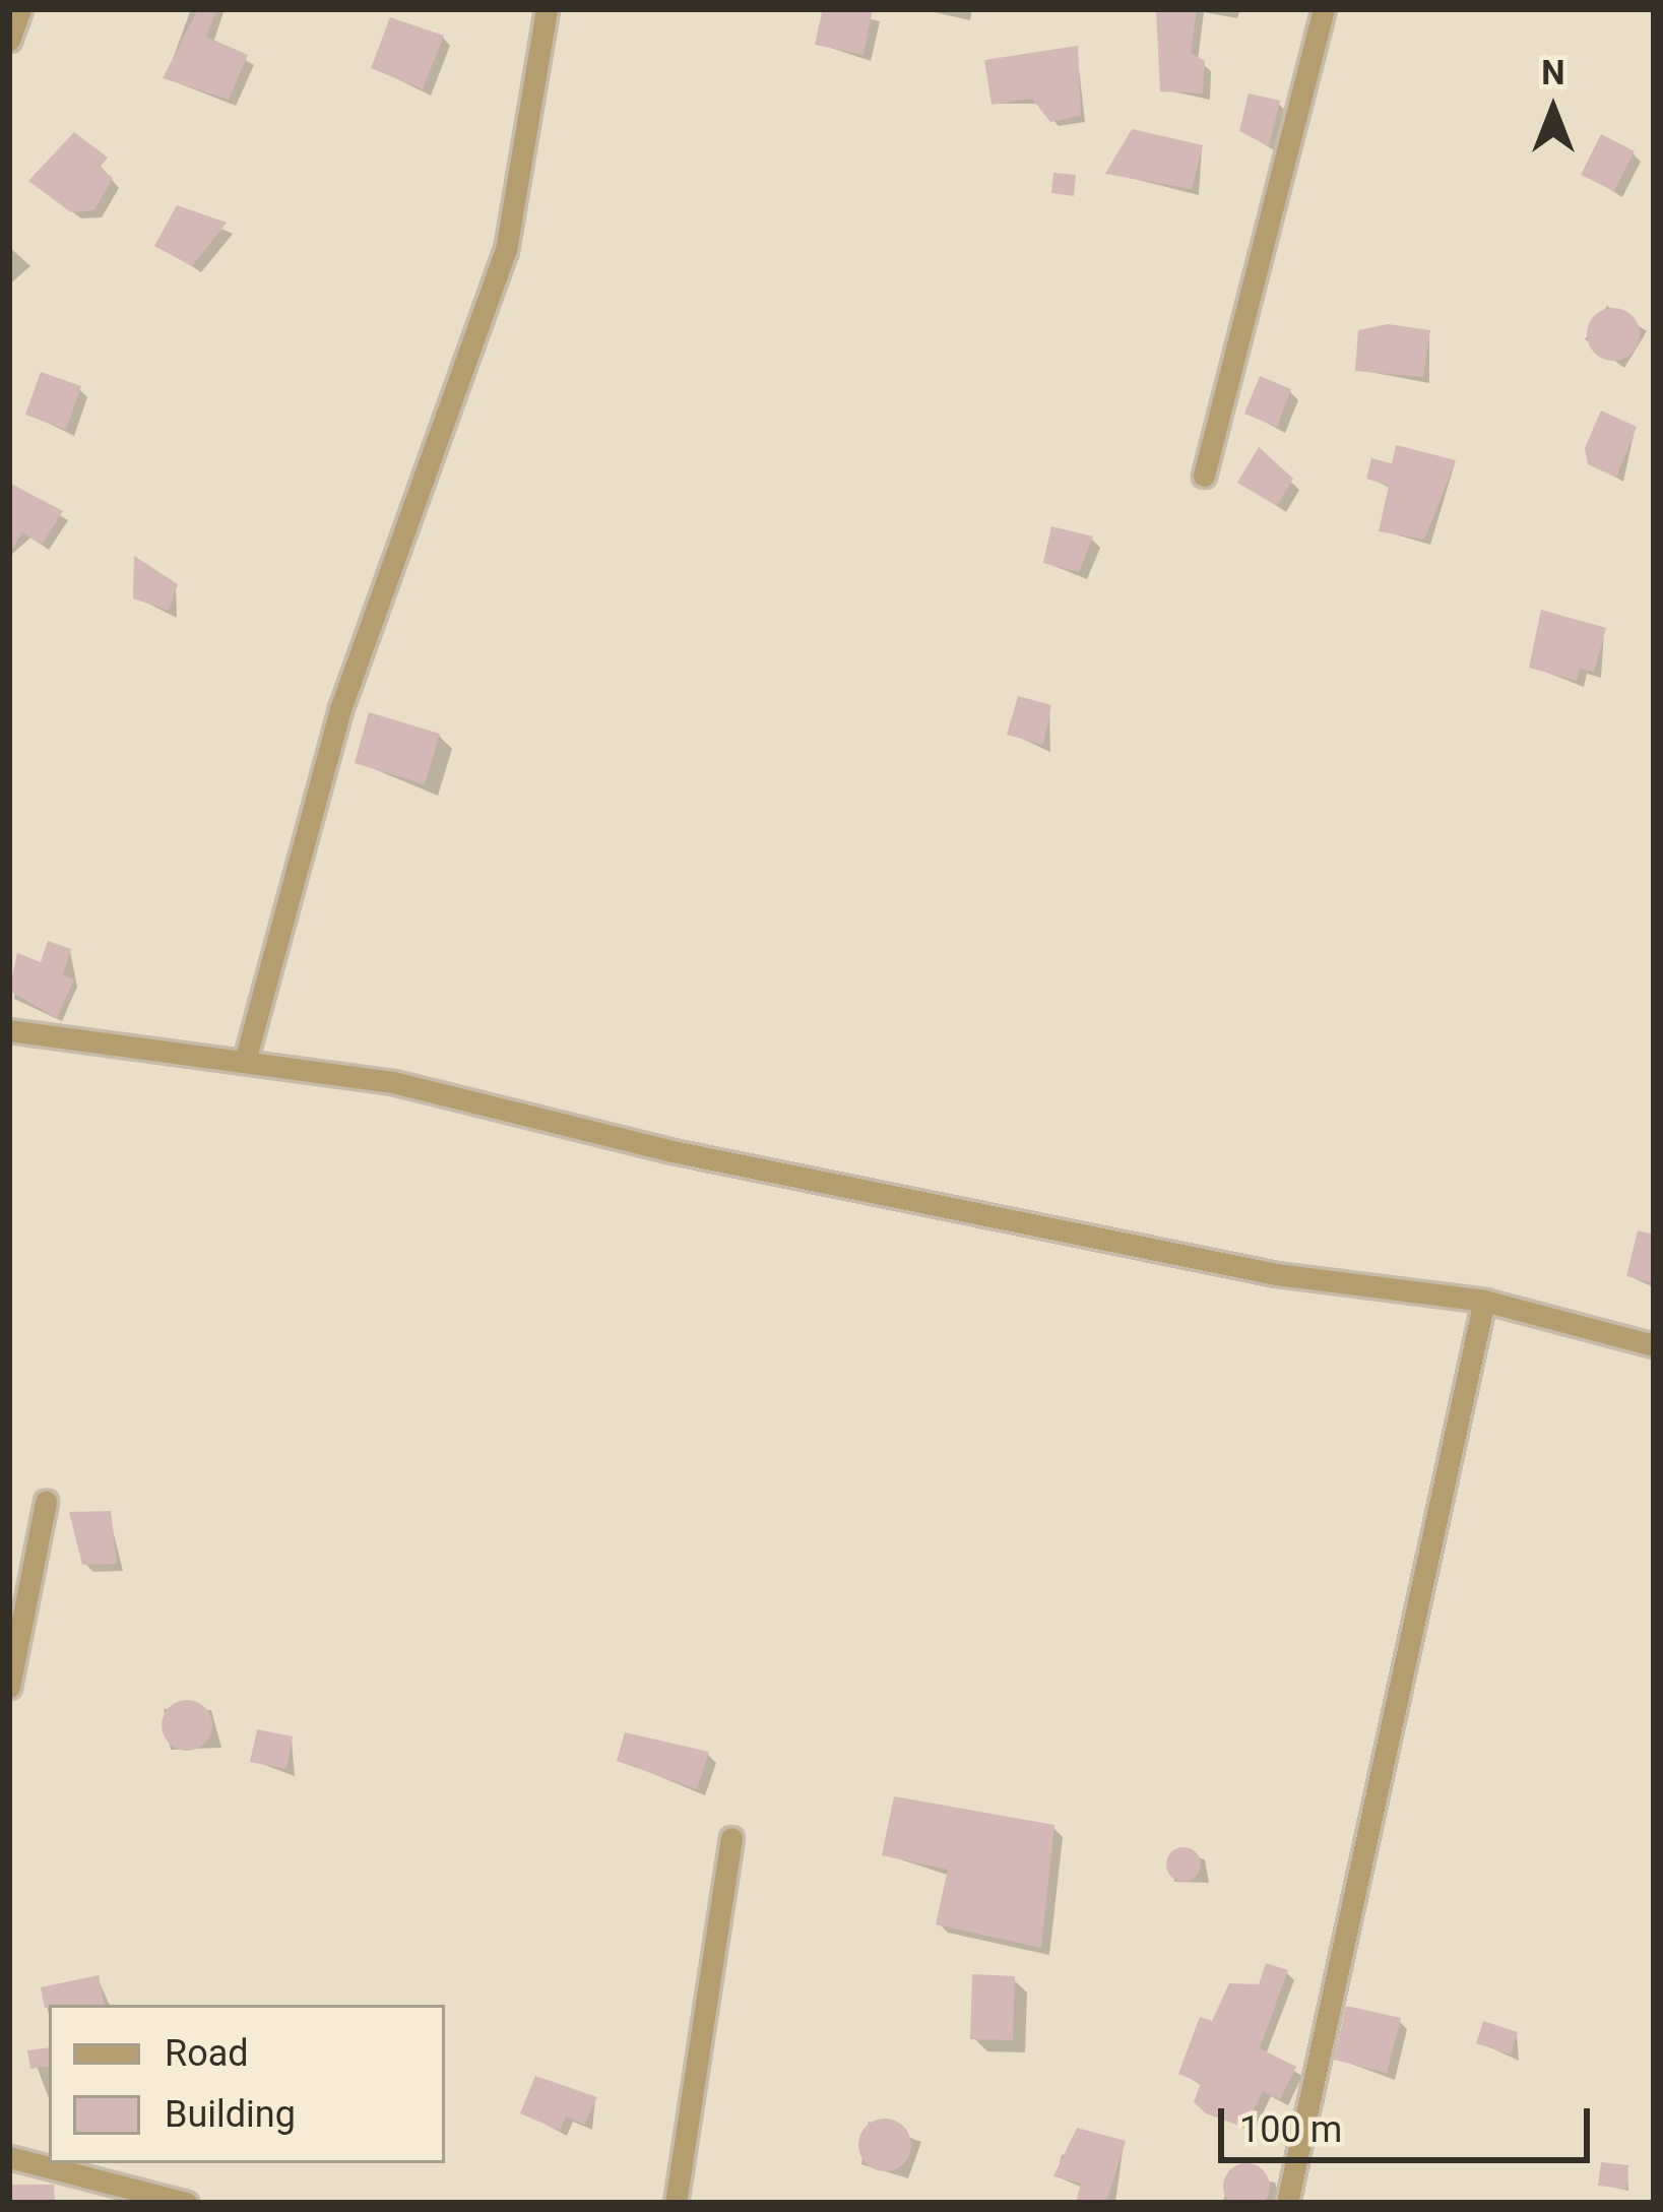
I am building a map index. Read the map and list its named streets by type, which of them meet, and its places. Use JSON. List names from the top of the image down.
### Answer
{
  "legend": ["Road", "Building"],
  "scale_bar": "100 m",
  "north": "top"
}
